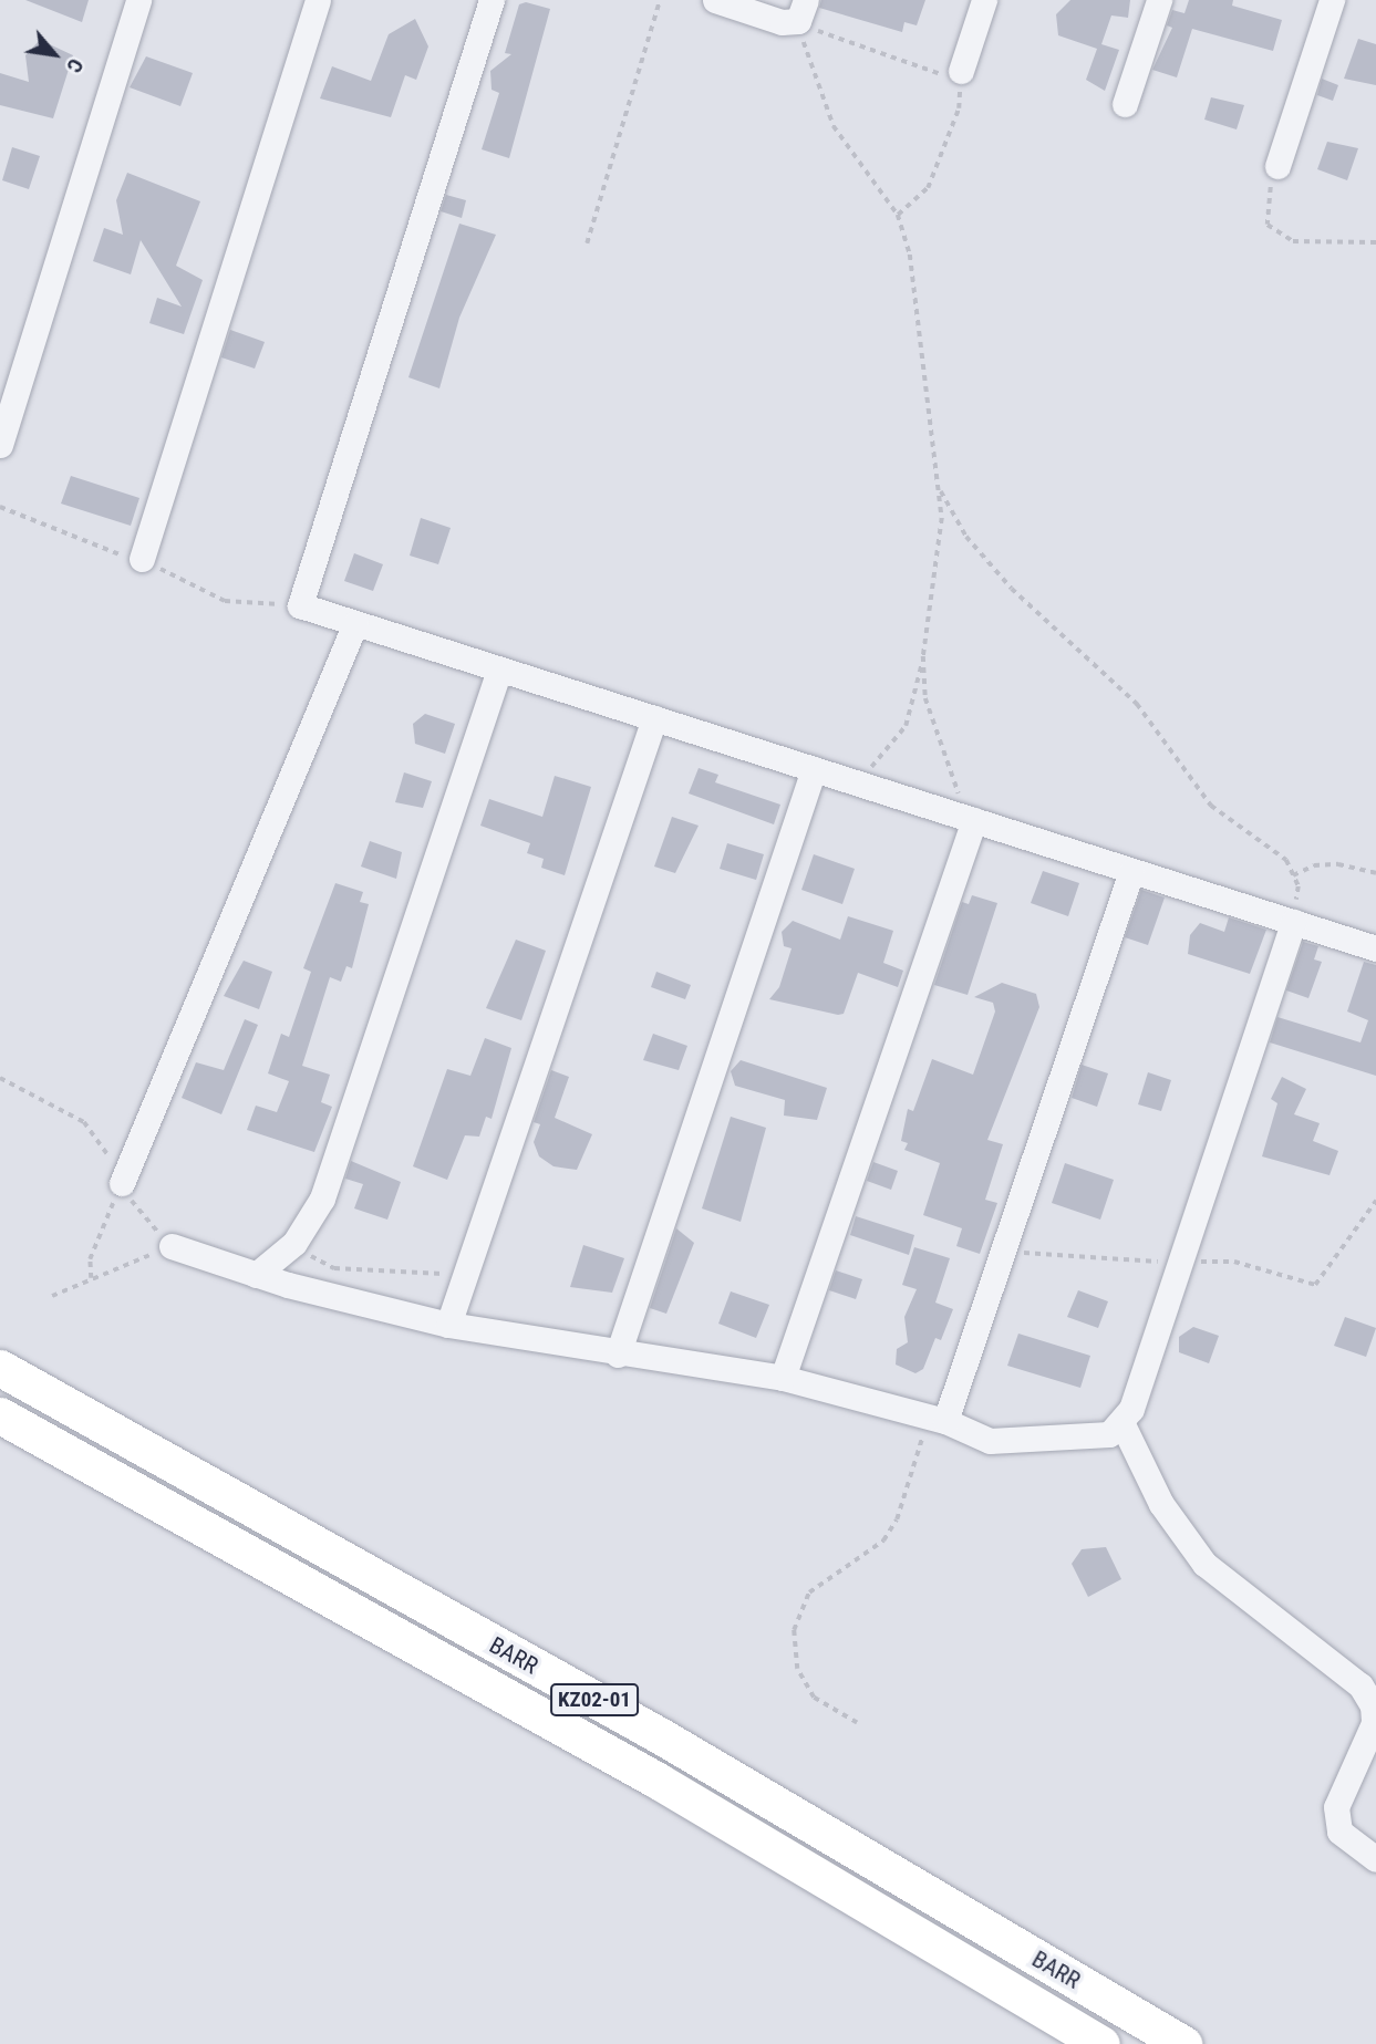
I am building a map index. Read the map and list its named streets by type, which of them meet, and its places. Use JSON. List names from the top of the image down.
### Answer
{
  "streets": {
    "highway": ["BARR", "KZ02-01"]
  },
  "north": "bottom right"
}
